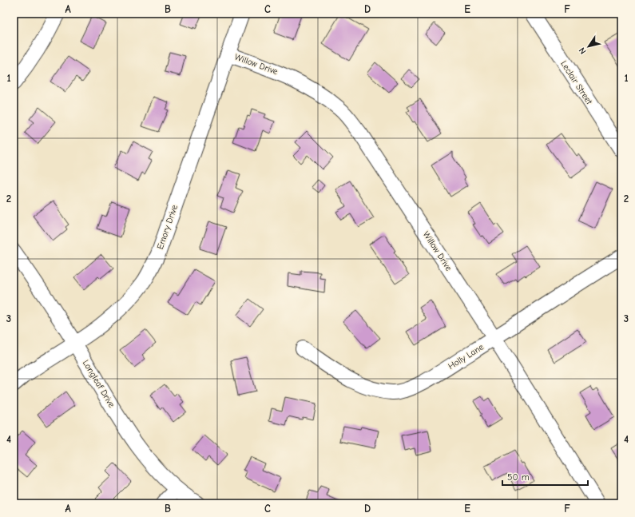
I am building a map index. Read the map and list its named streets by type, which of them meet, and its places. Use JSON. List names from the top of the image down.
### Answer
{
  "streets": {
    "street": [
      "Willow Drive",
      "Leclair Street",
      "Emory Drive",
      "Holly Lane",
      "Longleaf Drive"
    ]
  },
  "crossings": [
    ["Willow Drive", "Emory Drive"],
    ["Willow Drive", "Holly Lane"],
    ["Emory Drive", "Longleaf Drive"]
  ],
  "scale_bar": "50 m",
  "north": "bottom left",
  "grid": {
    "columns": [
      "A",
      "B",
      "C",
      "D",
      "E",
      "F"
    ],
    "rows": [
      "1",
      "2",
      "3",
      "4"
    ]
  }
}
